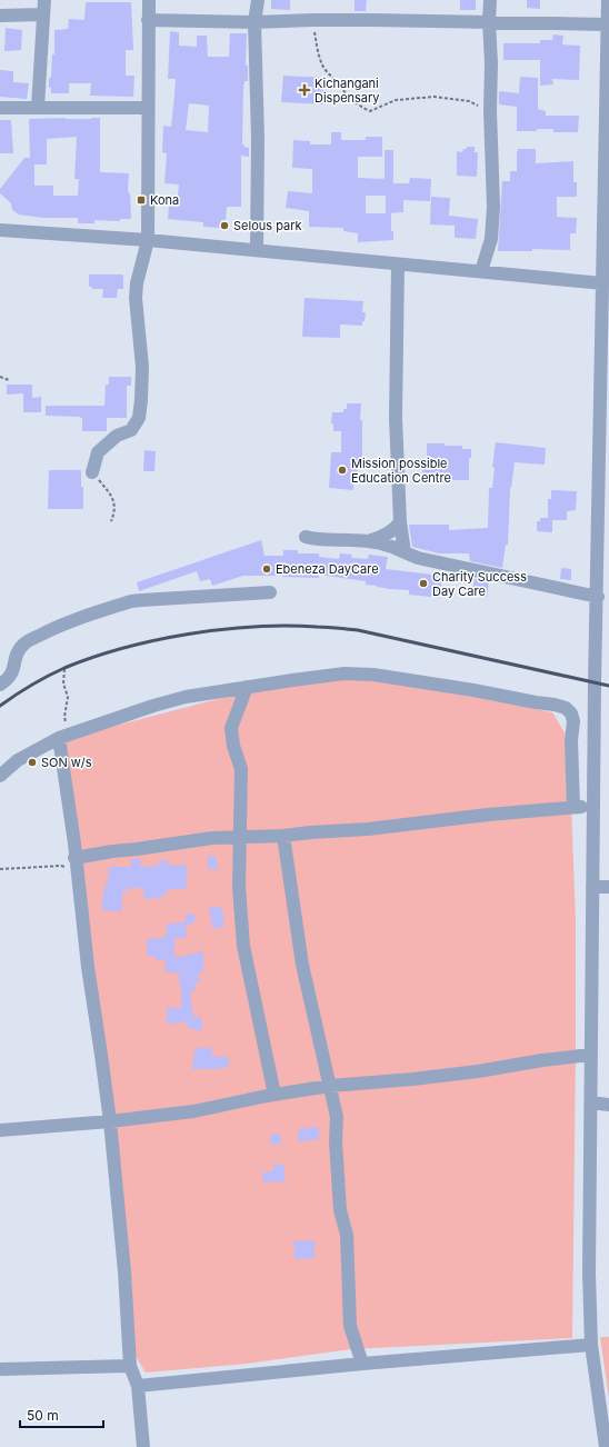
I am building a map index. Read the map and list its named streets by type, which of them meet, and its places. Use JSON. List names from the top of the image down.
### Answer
{
  "places": {
    "health": ["Kichangani Dispensary"],
    "transit": ["Kona"],
    "other": [
      "Selous park",
      "Mission possible Education Centre",
      "Ebeneza DayCare",
      "Charity Success Day Care",
      "SON w/s"
    ]
  },
  "scale_bar": "50 m"
}
